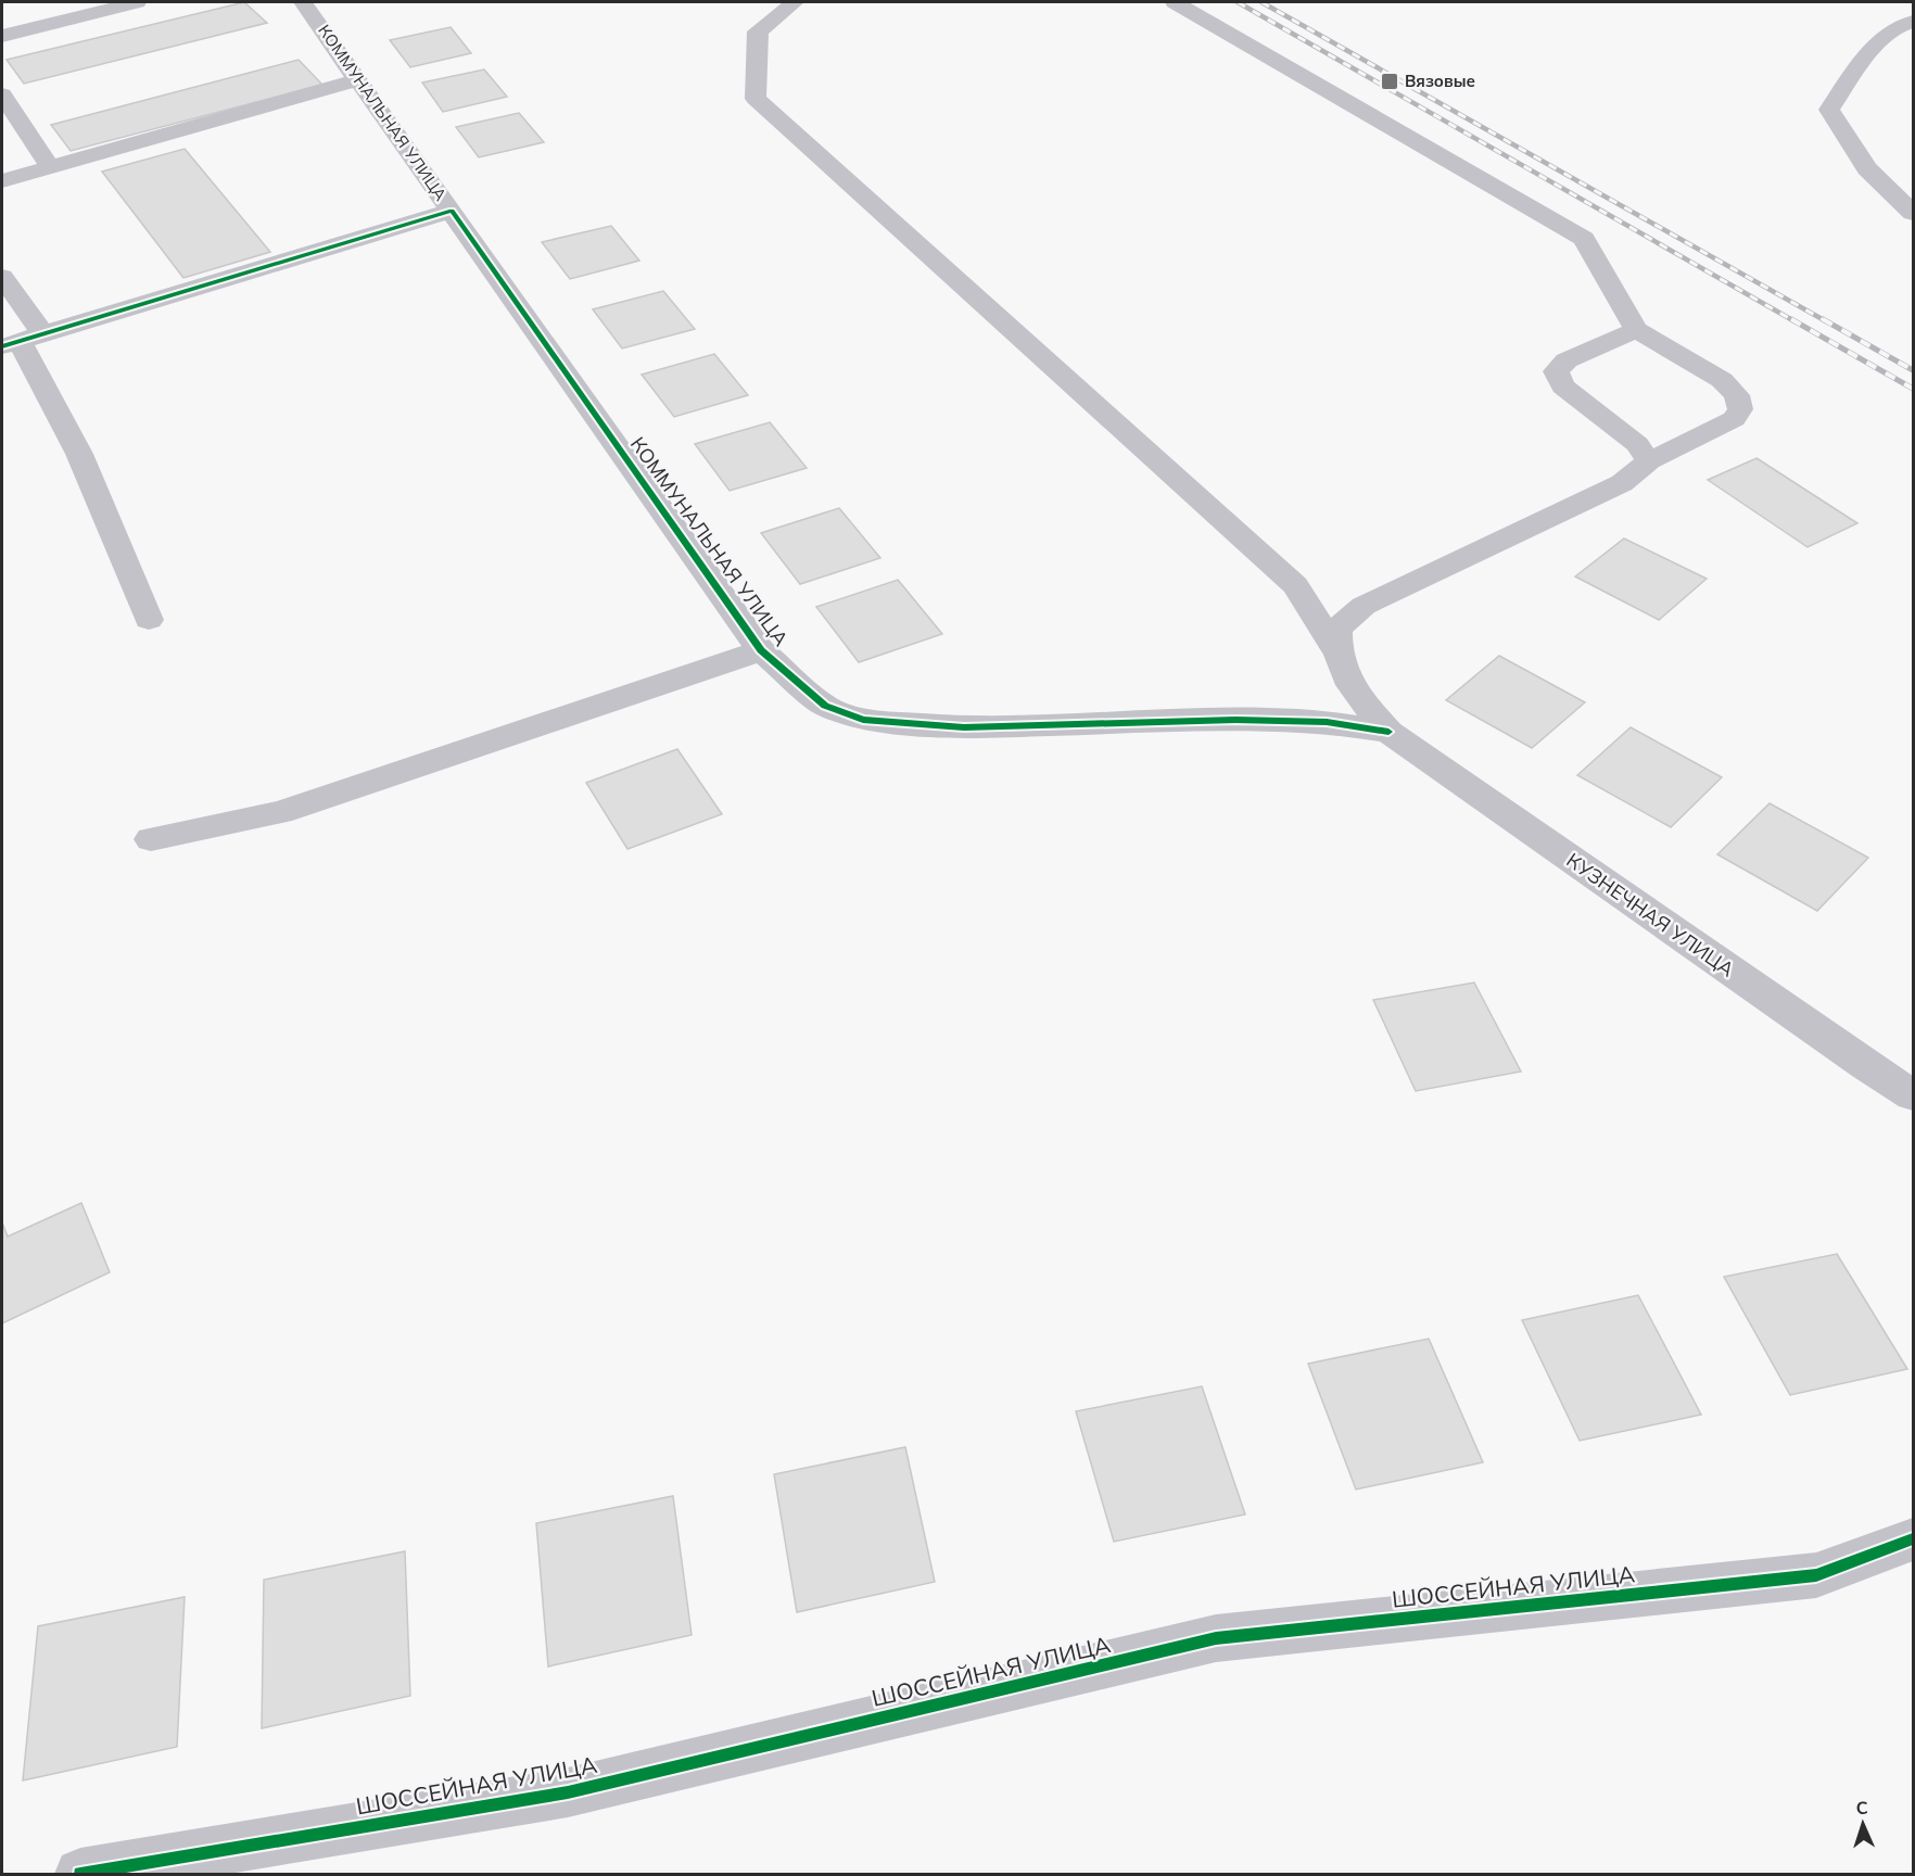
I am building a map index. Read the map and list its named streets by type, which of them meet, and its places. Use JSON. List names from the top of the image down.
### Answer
{
  "streets": {
    "street": ["КОММУНАЛЬНАЯ УЛИЦА", "КУЗНЕЧНАЯ УЛИЦА", "ШОССЕЙНАЯ УЛИЦА"]
  },
  "crossings": [
    ["КОММУНАЛЬНАЯ УЛИЦА", "КУЗНЕЧНАЯ УЛИЦА"]
  ],
  "places": {
    "transit": ["Вязовые"]
  },
  "north": "top"
}
